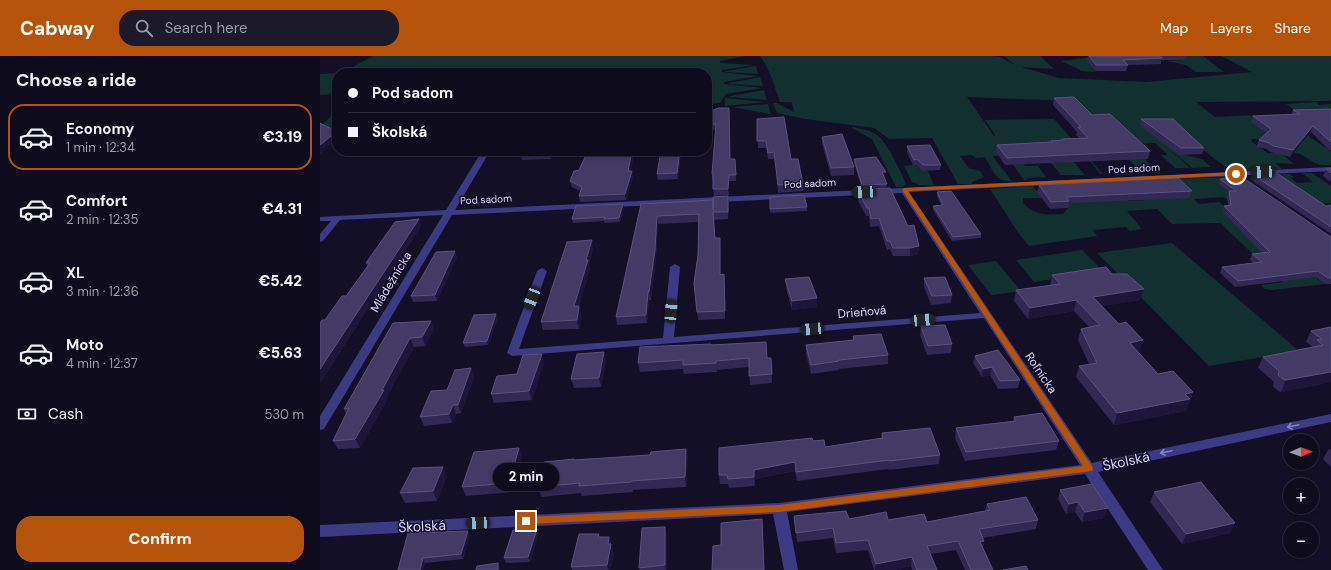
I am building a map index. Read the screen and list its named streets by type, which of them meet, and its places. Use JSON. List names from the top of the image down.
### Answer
{
  "streets": {
    "street": [
      "Pod sadom",
      "Mládežnícka",
      "Drieňová",
      "Roľnícka",
      "Školská"
    ]
  },
  "crossings": [
    ["Pod sadom", "Mládežnícka"],
    ["Pod sadom", "Roľnícka"],
    ["Drieňová", "Roľnícka"],
    ["Roľnícka", "Školská"]
  ],
  "north": "right",
  "page": {
    "header": "Cabway",
    "search": "Search here",
    "nav": ["Map", "Layers", "Share"],
    "heading": "Choose a ride",
    "banner": ["Pod sadom", "Školská"],
    "list": [
      {
        "name": "Economy",
        "note": "1 min · 12:34",
        "value": "€3.19"
      },
      {
        "name": "Comfort",
        "note": "2 min · 12:35",
        "value": "€4.31"
      },
      {
        "name": "XL",
        "note": "3 min · 12:36",
        "value": "€5.42"
      },
      {
        "name": "Moto",
        "note": "4 min · 12:37",
        "value": "€5.63"
      }
    ],
    "pay": ["Cash", "530 m"],
    "map_buttons": ["+", "−"],
    "bubble": "2 min",
    "buttons": "Confirm"
  }
}
